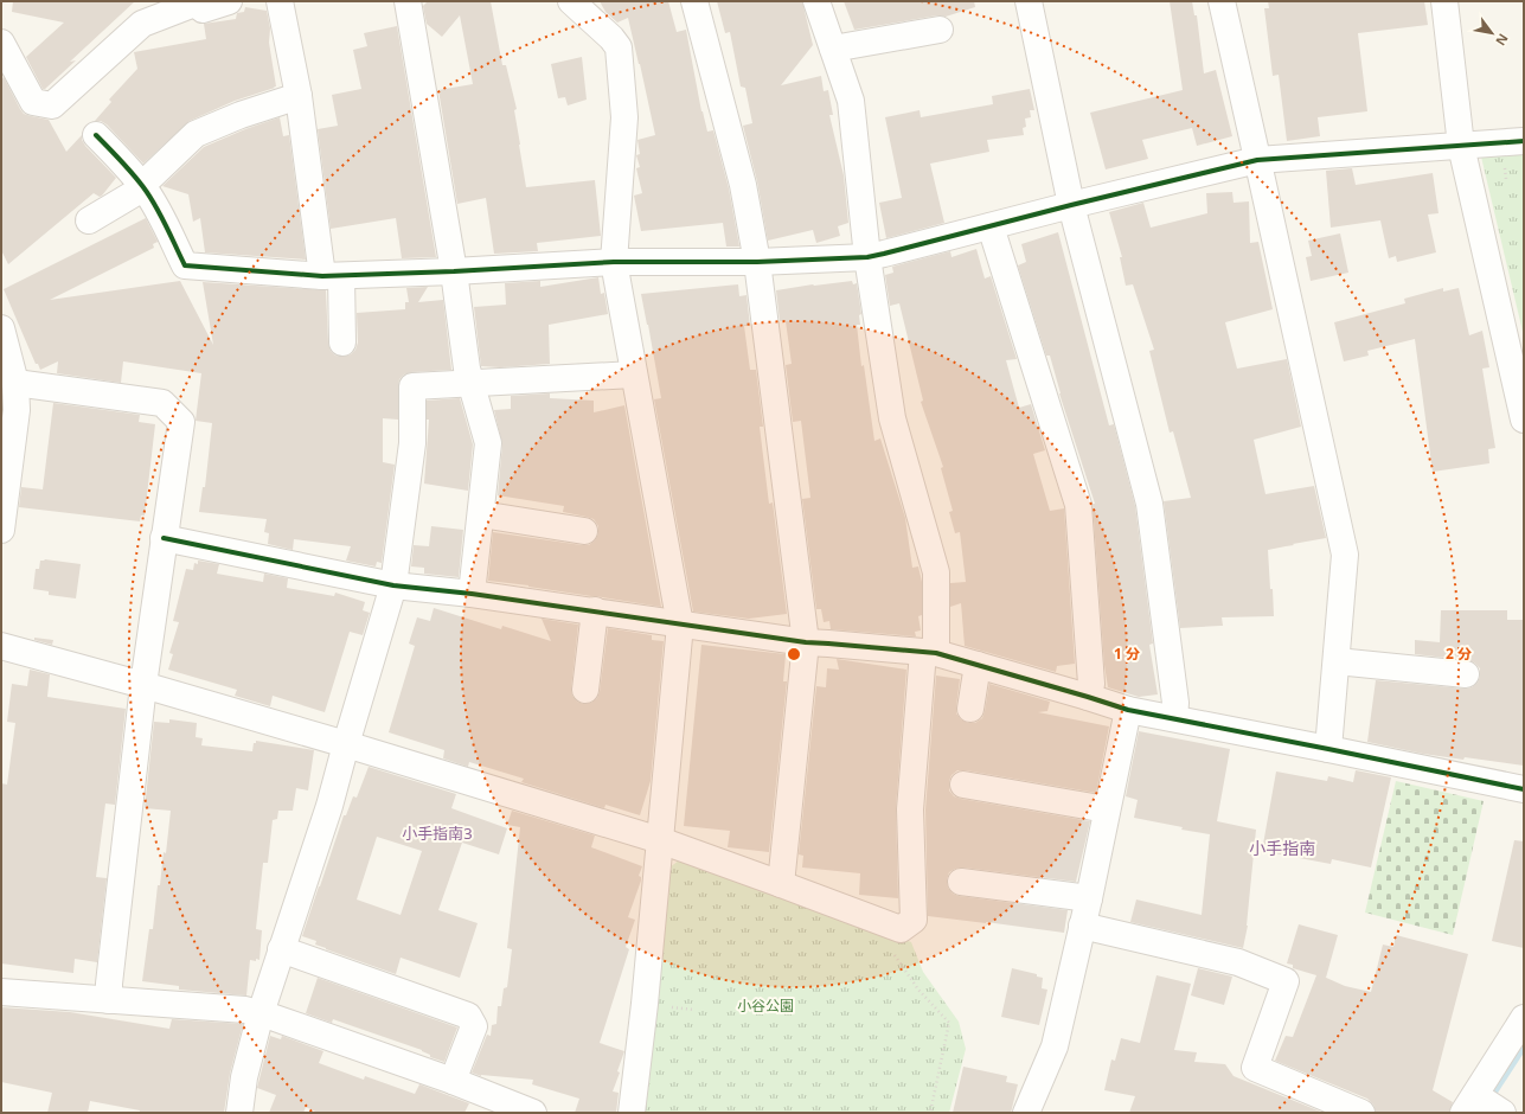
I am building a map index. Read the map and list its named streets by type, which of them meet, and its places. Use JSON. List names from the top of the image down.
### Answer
{
  "districts": ["小手指南3", "小手指南"],
  "parks": ["小谷公園"],
  "north": "bottom right",
  "rings": ["1 分", "2 分"]
}
